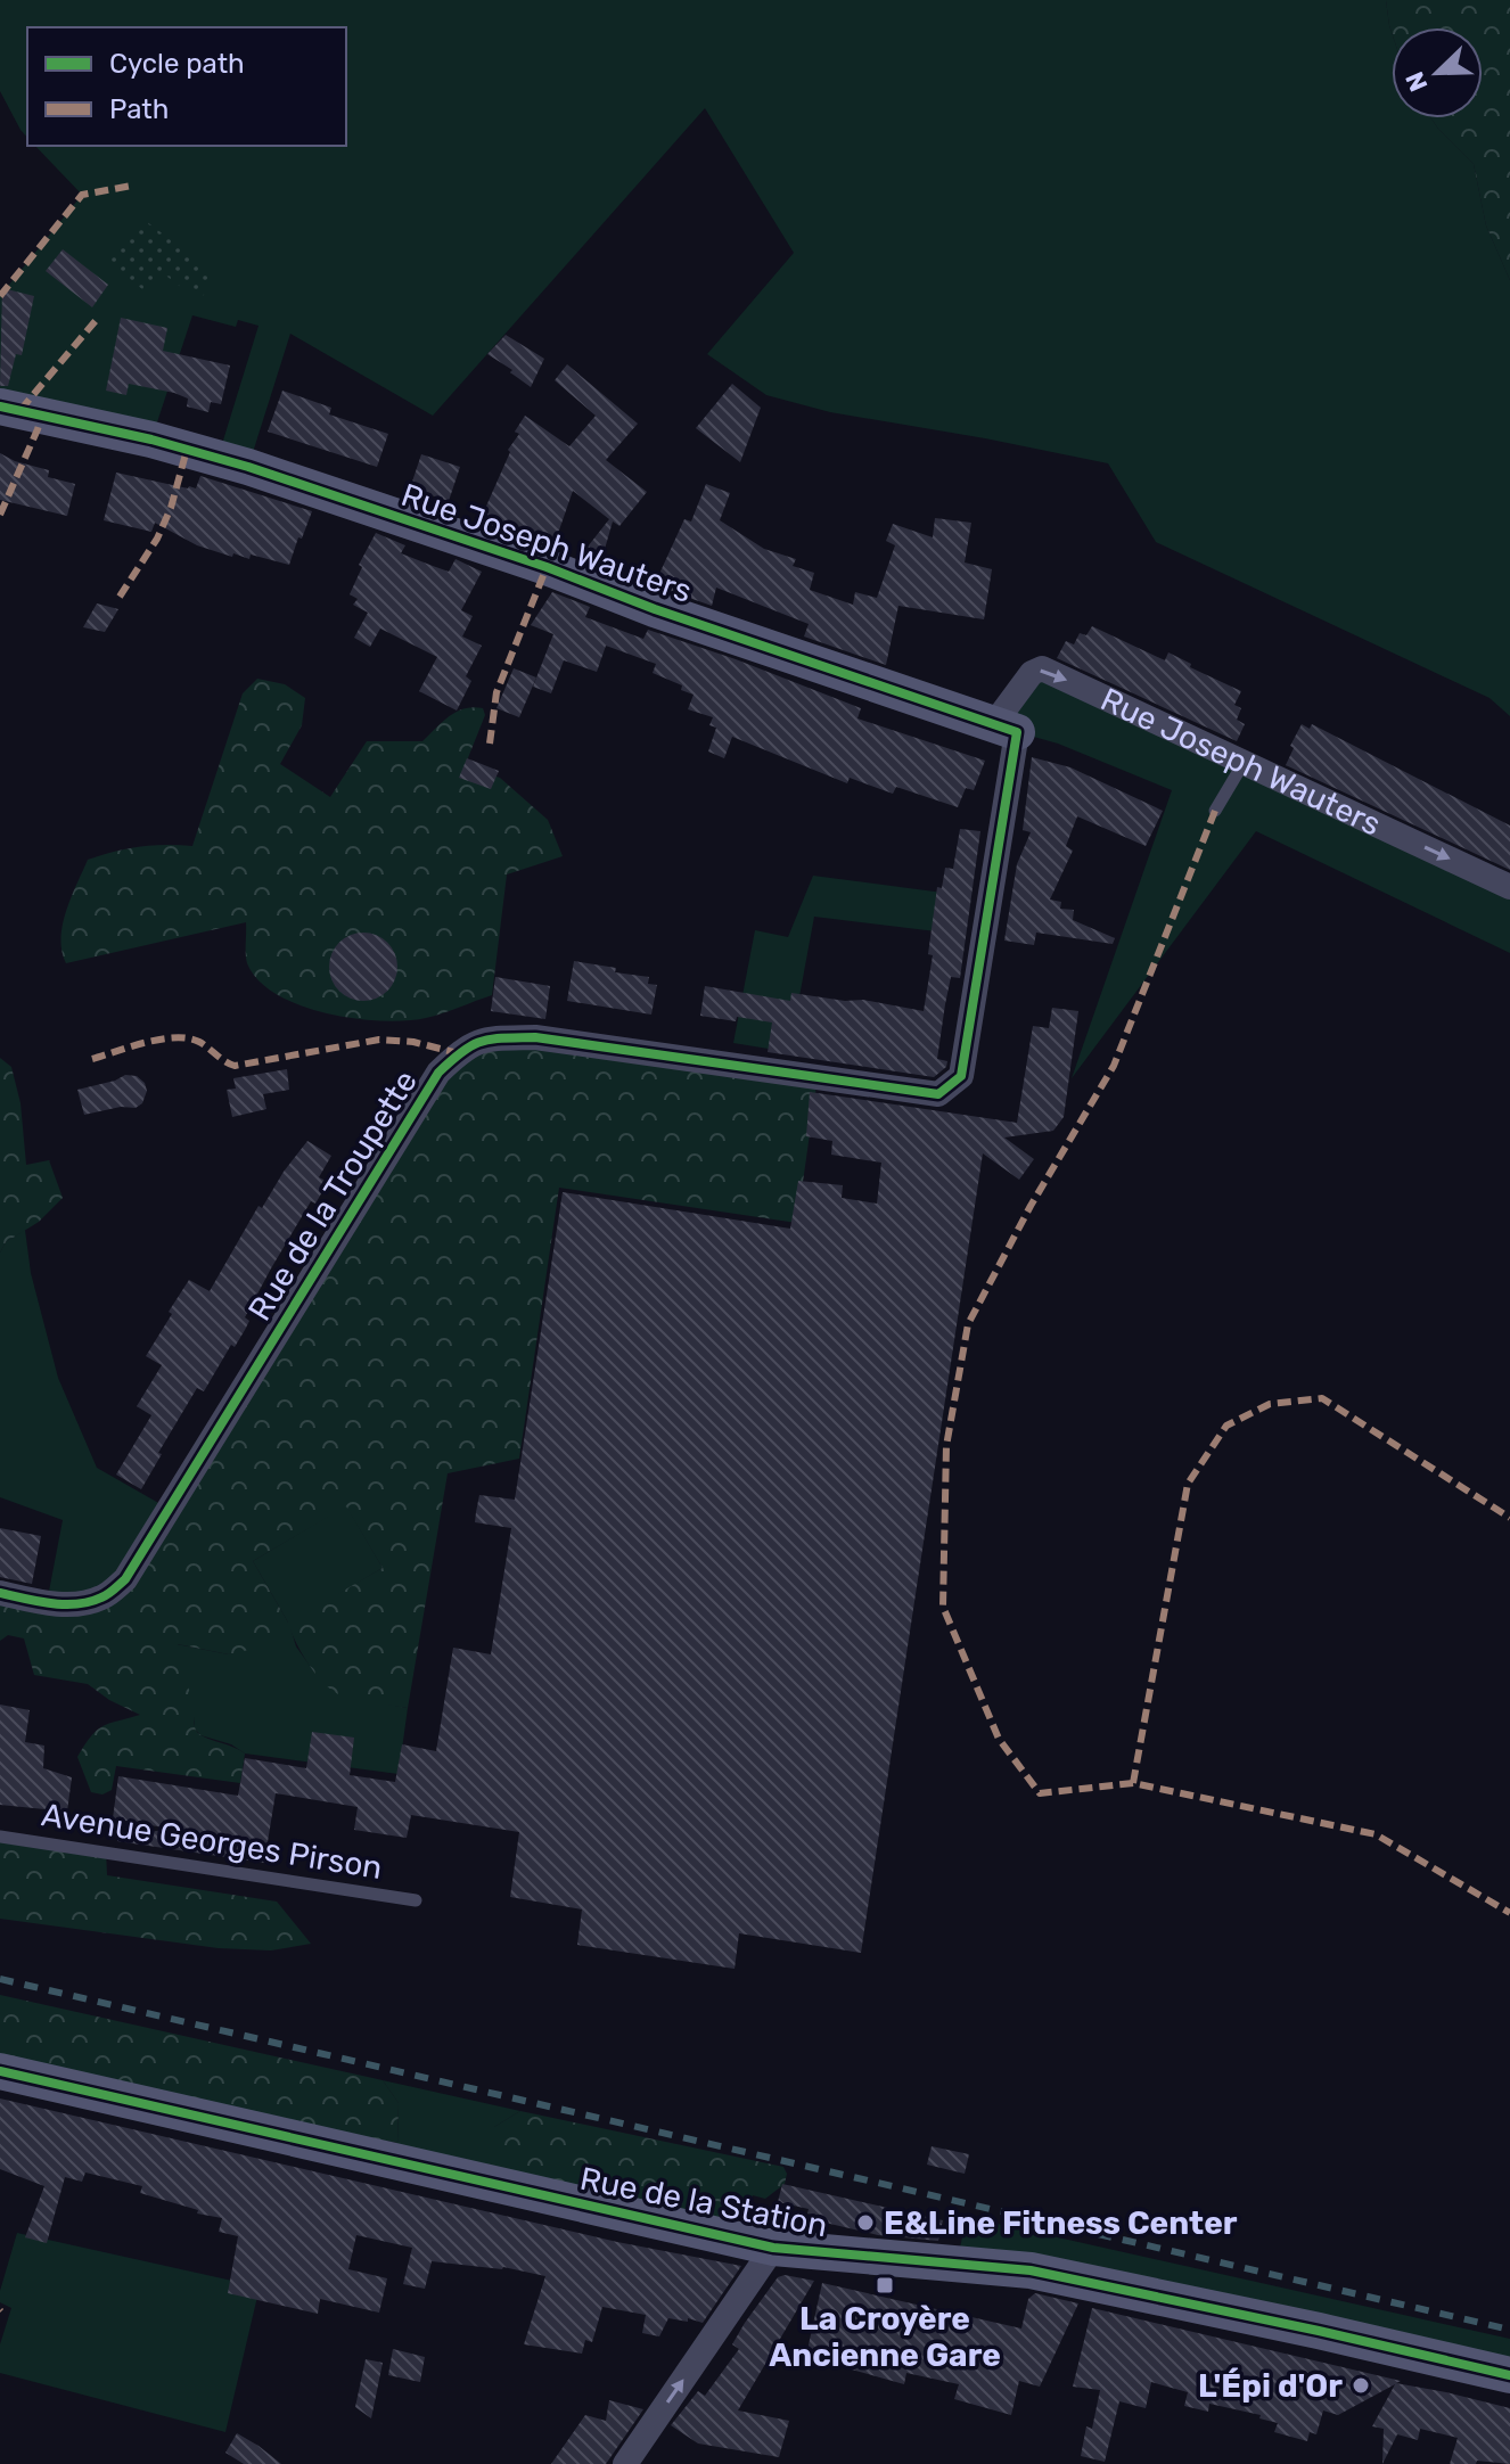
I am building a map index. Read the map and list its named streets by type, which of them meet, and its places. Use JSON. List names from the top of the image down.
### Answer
{
  "streets": {
    "street": ["Rue Joseph Wauters", "Rue de la Troupette", "Rue de la Station"],
    "lane": ["Avenue Georges Pirson"]
  },
  "crossings": [
    ["Rue Joseph Wauters", "Rue de la Troupette"]
  ],
  "places": {
    "other": ["E&Line Fitness Center", "L'Épi d'Or"],
    "transit": ["La Croyère Ancienne Gare"]
  },
  "legend": ["Cycle path", "Path"],
  "north": "bottom left"
}
